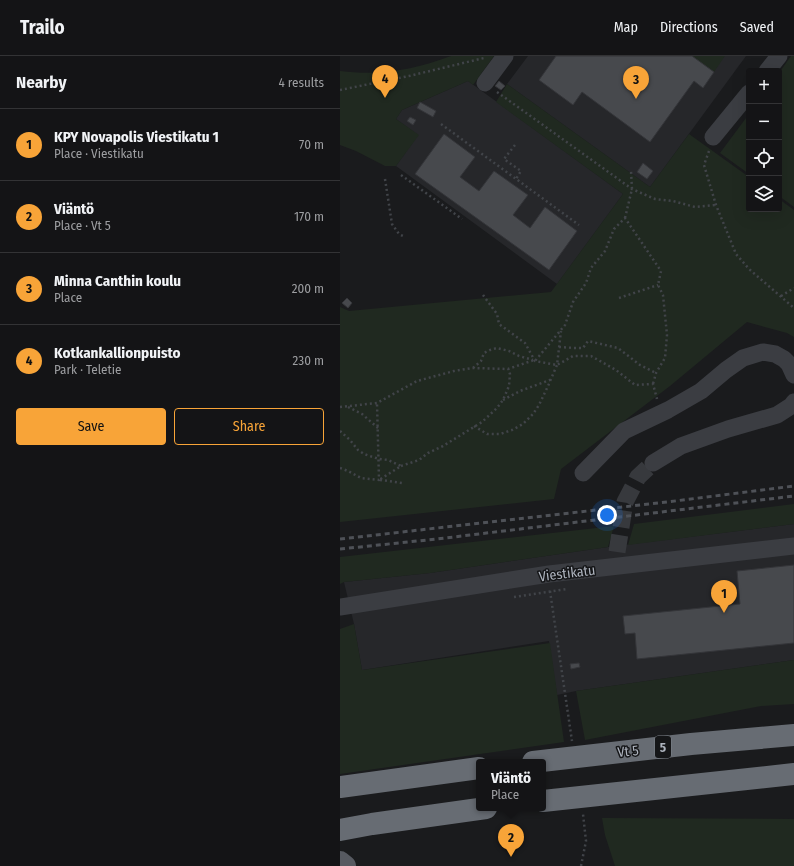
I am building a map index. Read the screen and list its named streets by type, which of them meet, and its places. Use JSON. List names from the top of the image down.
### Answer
{
  "streets": {
    "highway": ["5", "Vt 5"],
    "street": ["Viestikatu"]
  },
  "page": {
    "header": "Trailo",
    "nav": ["Map", "Directions", "Saved"],
    "heading": ["Nearby", "4 results"],
    "pins": [
      "4",
      "3",
      "1",
      "2"
    ],
    "map_buttons": ["+", "−"],
    "list": [
      {
        "mark": "1",
        "name": "KPY Novapolis Viestikatu 1",
        "note": "Place · Viestikatu",
        "value": "70 m"
      },
      {
        "mark": "2",
        "name": "Viäntö",
        "note": "Place · Vt 5",
        "value": "170 m"
      },
      {
        "mark": "3",
        "name": "Minna Canthin koulu",
        "note": "Place",
        "value": "200 m"
      },
      {
        "mark": "4",
        "name": "Kotkankallionpuisto",
        "note": "Park · Teletie",
        "value": "230 m"
      }
    ],
    "buttons": ["Save", "Share"],
    "popup": ["Viäntö", "Place"]
  }
}
